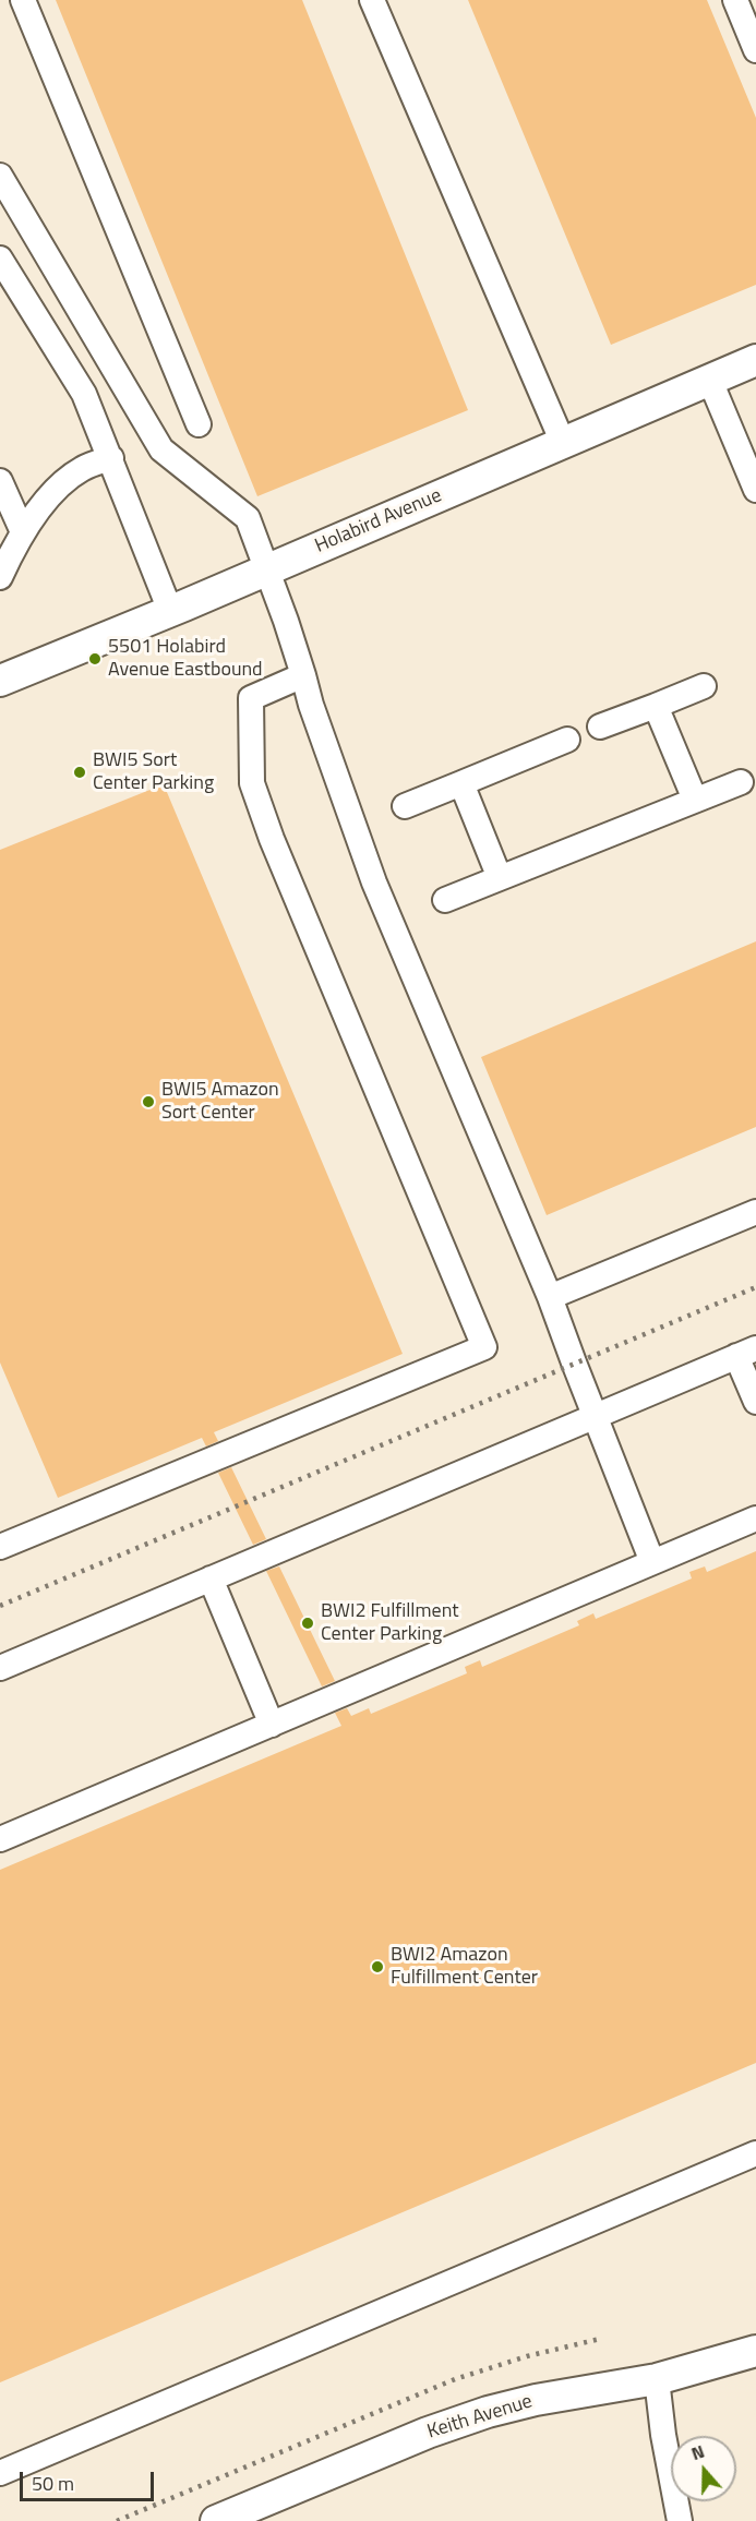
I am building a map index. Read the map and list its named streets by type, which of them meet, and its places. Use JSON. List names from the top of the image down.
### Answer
{
  "streets": {
    "main road": ["Holabird Avenue", "Keith Avenue"]
  },
  "places": [
    "5501 Holabird Avenue Eastbound",
    "BWI5 Sort Center Parking",
    "BWI5 Amazon Sort Center",
    "BWI2 Fulfillment Center Parking",
    "BWI2 Amazon Fulfillment Center"
  ],
  "scale_bar": "50 m",
  "north": "top"
}
